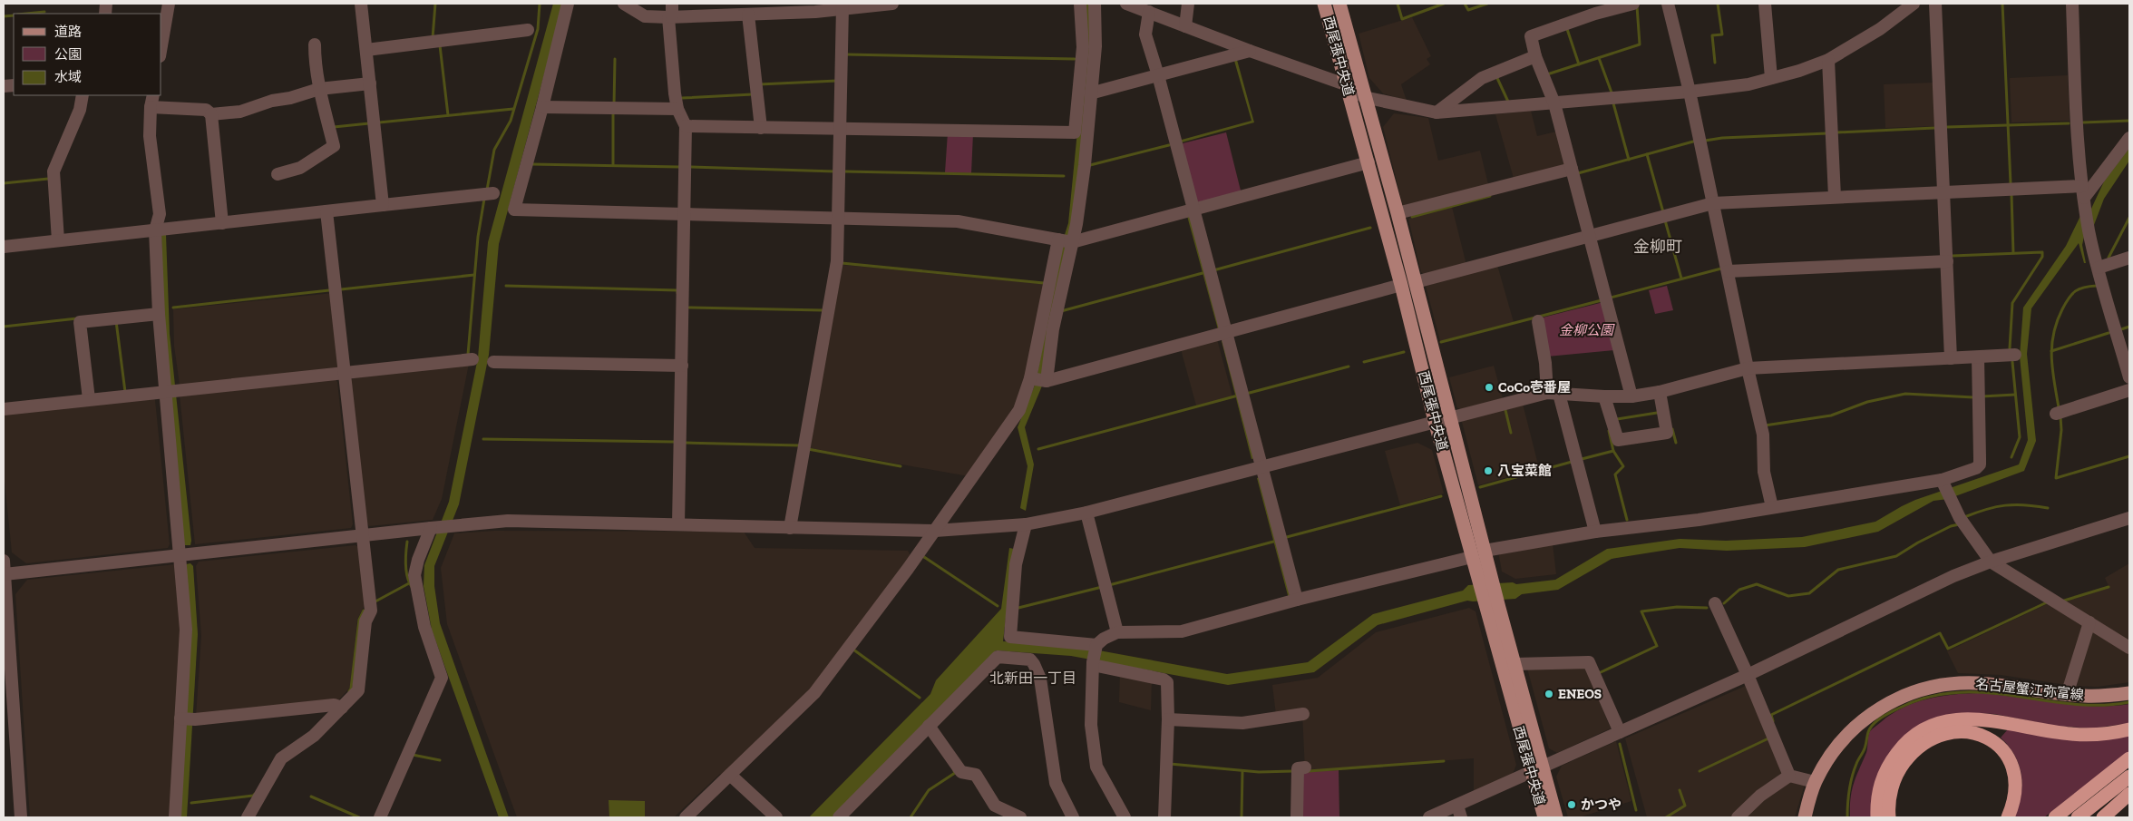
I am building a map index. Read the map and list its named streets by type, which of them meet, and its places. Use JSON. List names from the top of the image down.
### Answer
{
  "streets": {
    "main road": ["西尾張中央道", "名古屋蟹江弥富線"]
  },
  "districts": ["金柳町", "北新田一丁目"],
  "parks": ["金柳公園"],
  "places": [
    "CoCo壱番屋",
    "八宝菜館",
    "ENEOS",
    "かつや"
  ],
  "legend": ["道路", "公園", "水域"]
}
